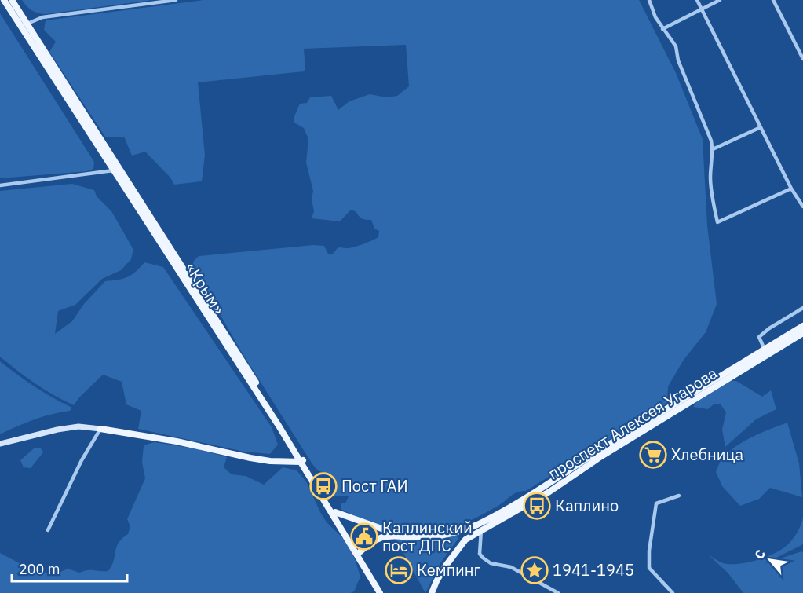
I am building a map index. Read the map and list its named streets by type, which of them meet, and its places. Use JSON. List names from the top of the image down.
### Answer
{
  "streets": {
    "main road": ["«Крым»", "проспект Алексея Угарова"]
  },
  "crossings": [
    ["«Крым»", "проспект Алексея Угарова"]
  ],
  "places": {
    "supermarket": ["Хлебница"],
    "bus stop": ["Пост ГАИ", "Каплино"],
    "public building": ["Каплинский пост ДПС"],
    "hotel": ["Кемпинг"],
    "place": ["1941-1945"]
  },
  "scale_bar": "200 m",
  "north": "top left"
}
